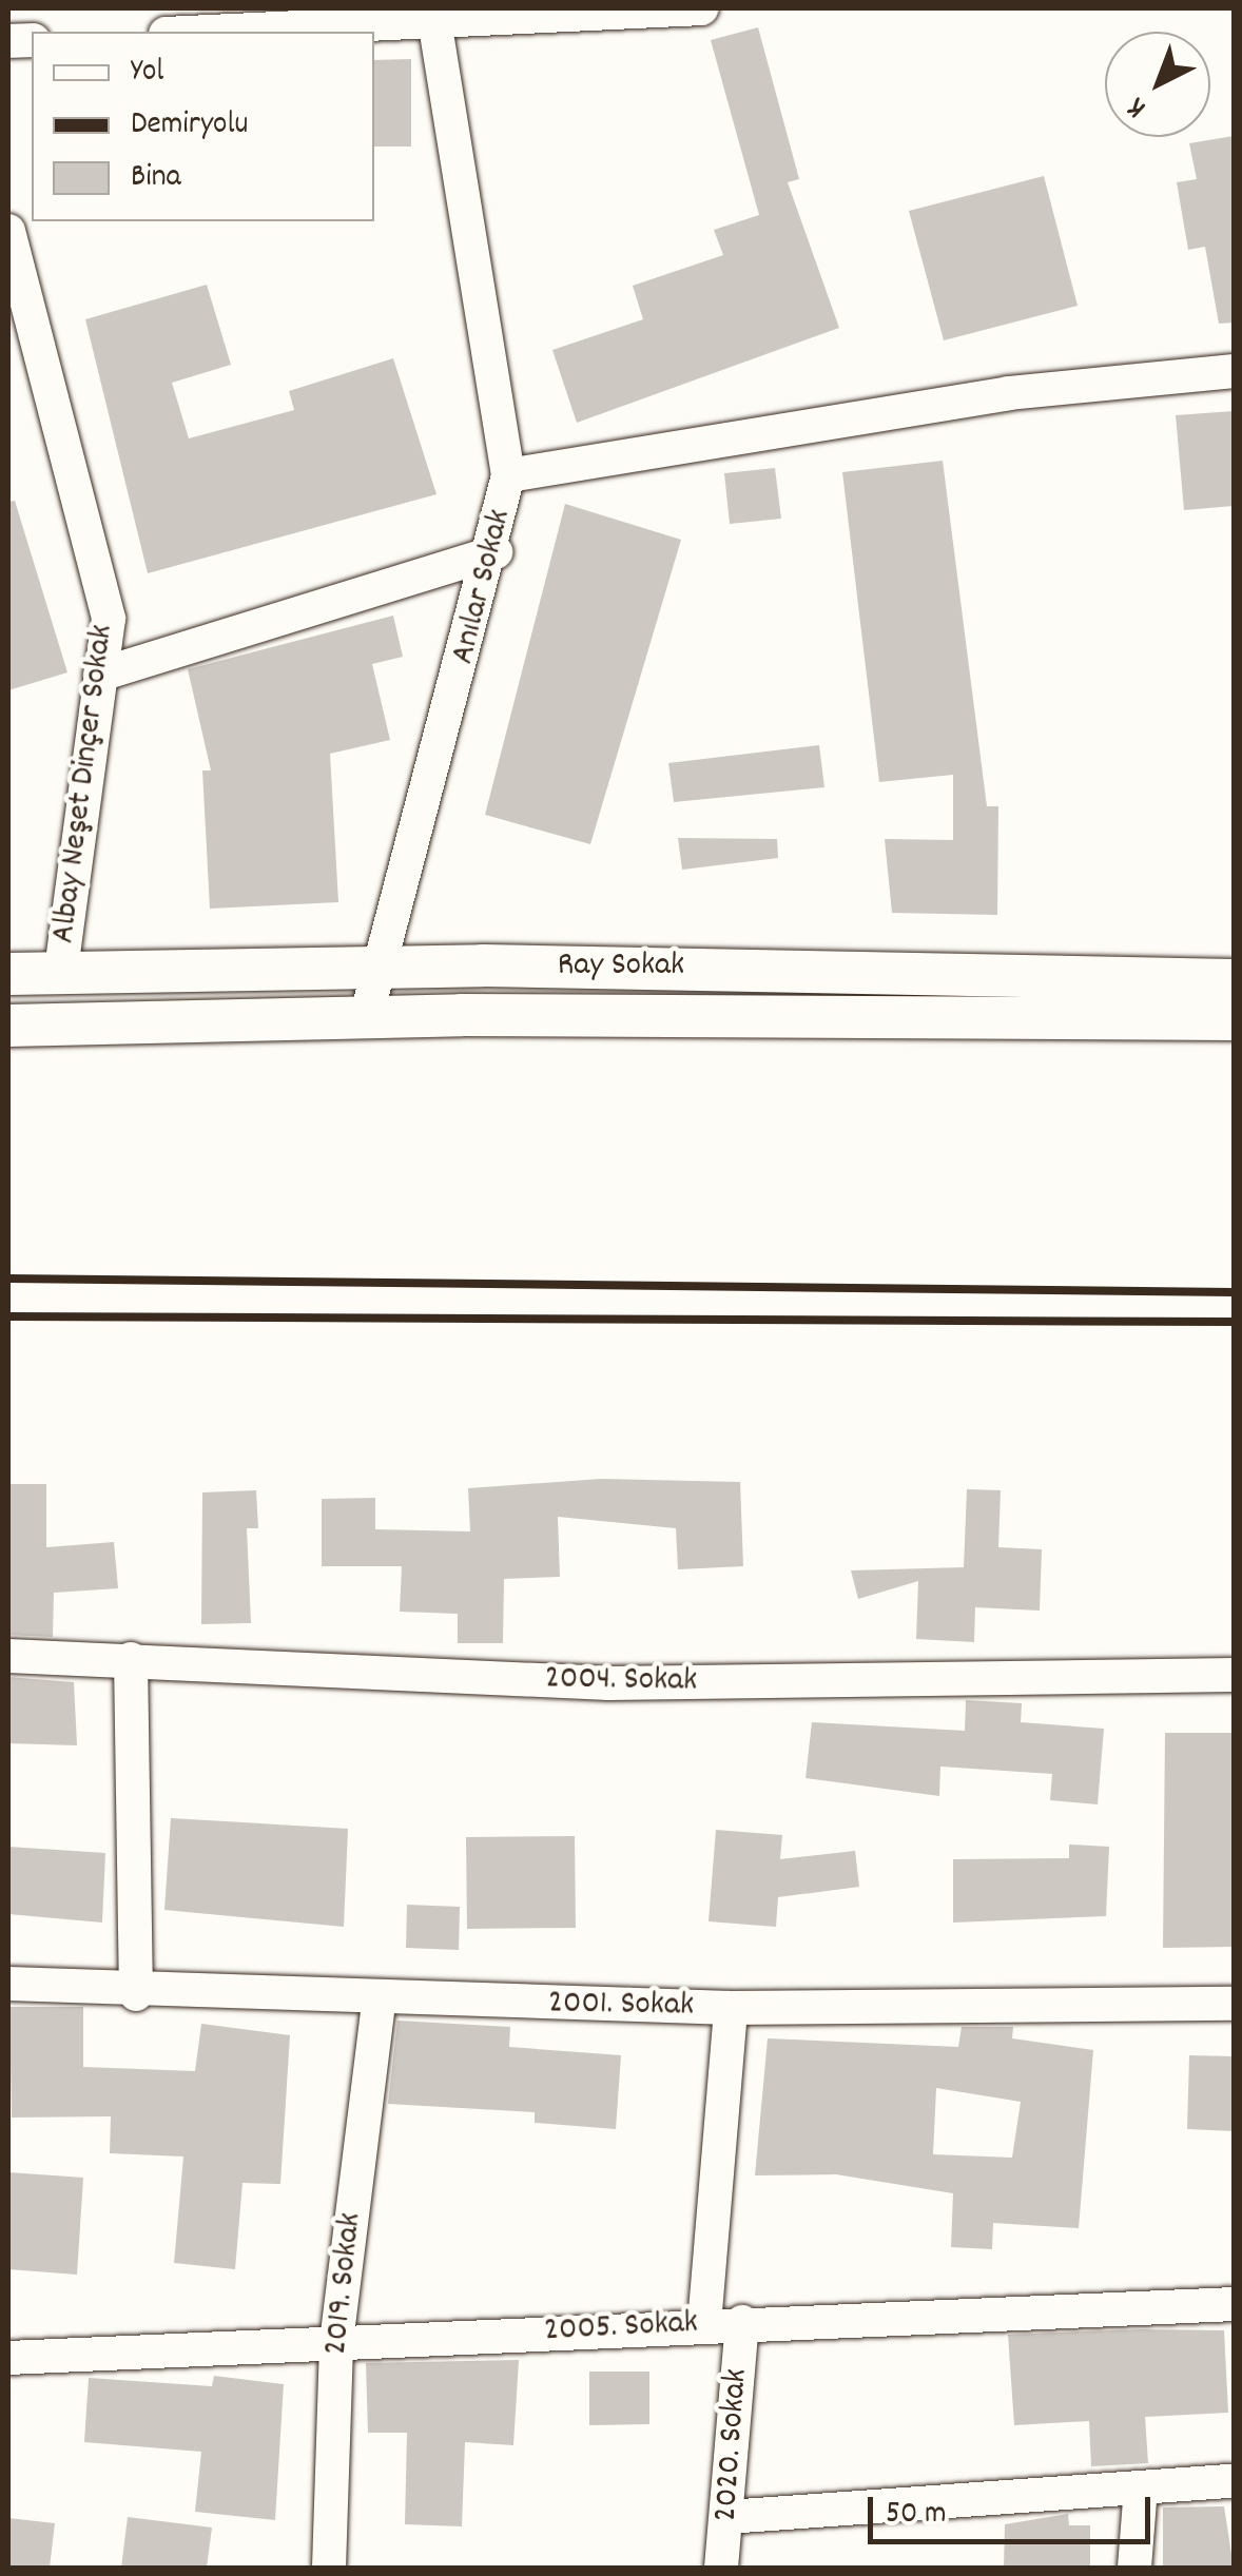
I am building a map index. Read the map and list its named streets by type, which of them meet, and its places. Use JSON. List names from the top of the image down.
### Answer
{
  "streets": {
    "street": [
      "Anılar Sokak",
      "Albay Neşet Dinçer Sokak",
      "Ray Sokak",
      "2004. Sokak",
      "2001. Sokak",
      "2019. Sokak",
      "2005. Sokak",
      "2020. Sokak"
    ]
  },
  "crossings": [
    ["Anılar Sokak", "Ray Sokak"],
    ["Albay Neşet Dinçer Sokak", "Ray Sokak"],
    ["2001. Sokak", "2019. Sokak"],
    ["2019. Sokak", "2005. Sokak"],
    ["2005. Sokak", "2020. Sokak"]
  ],
  "legend": ["Yol", "Demiryolu", "Bina"],
  "scale_bar": "50 m",
  "north": "bottom left"
}
